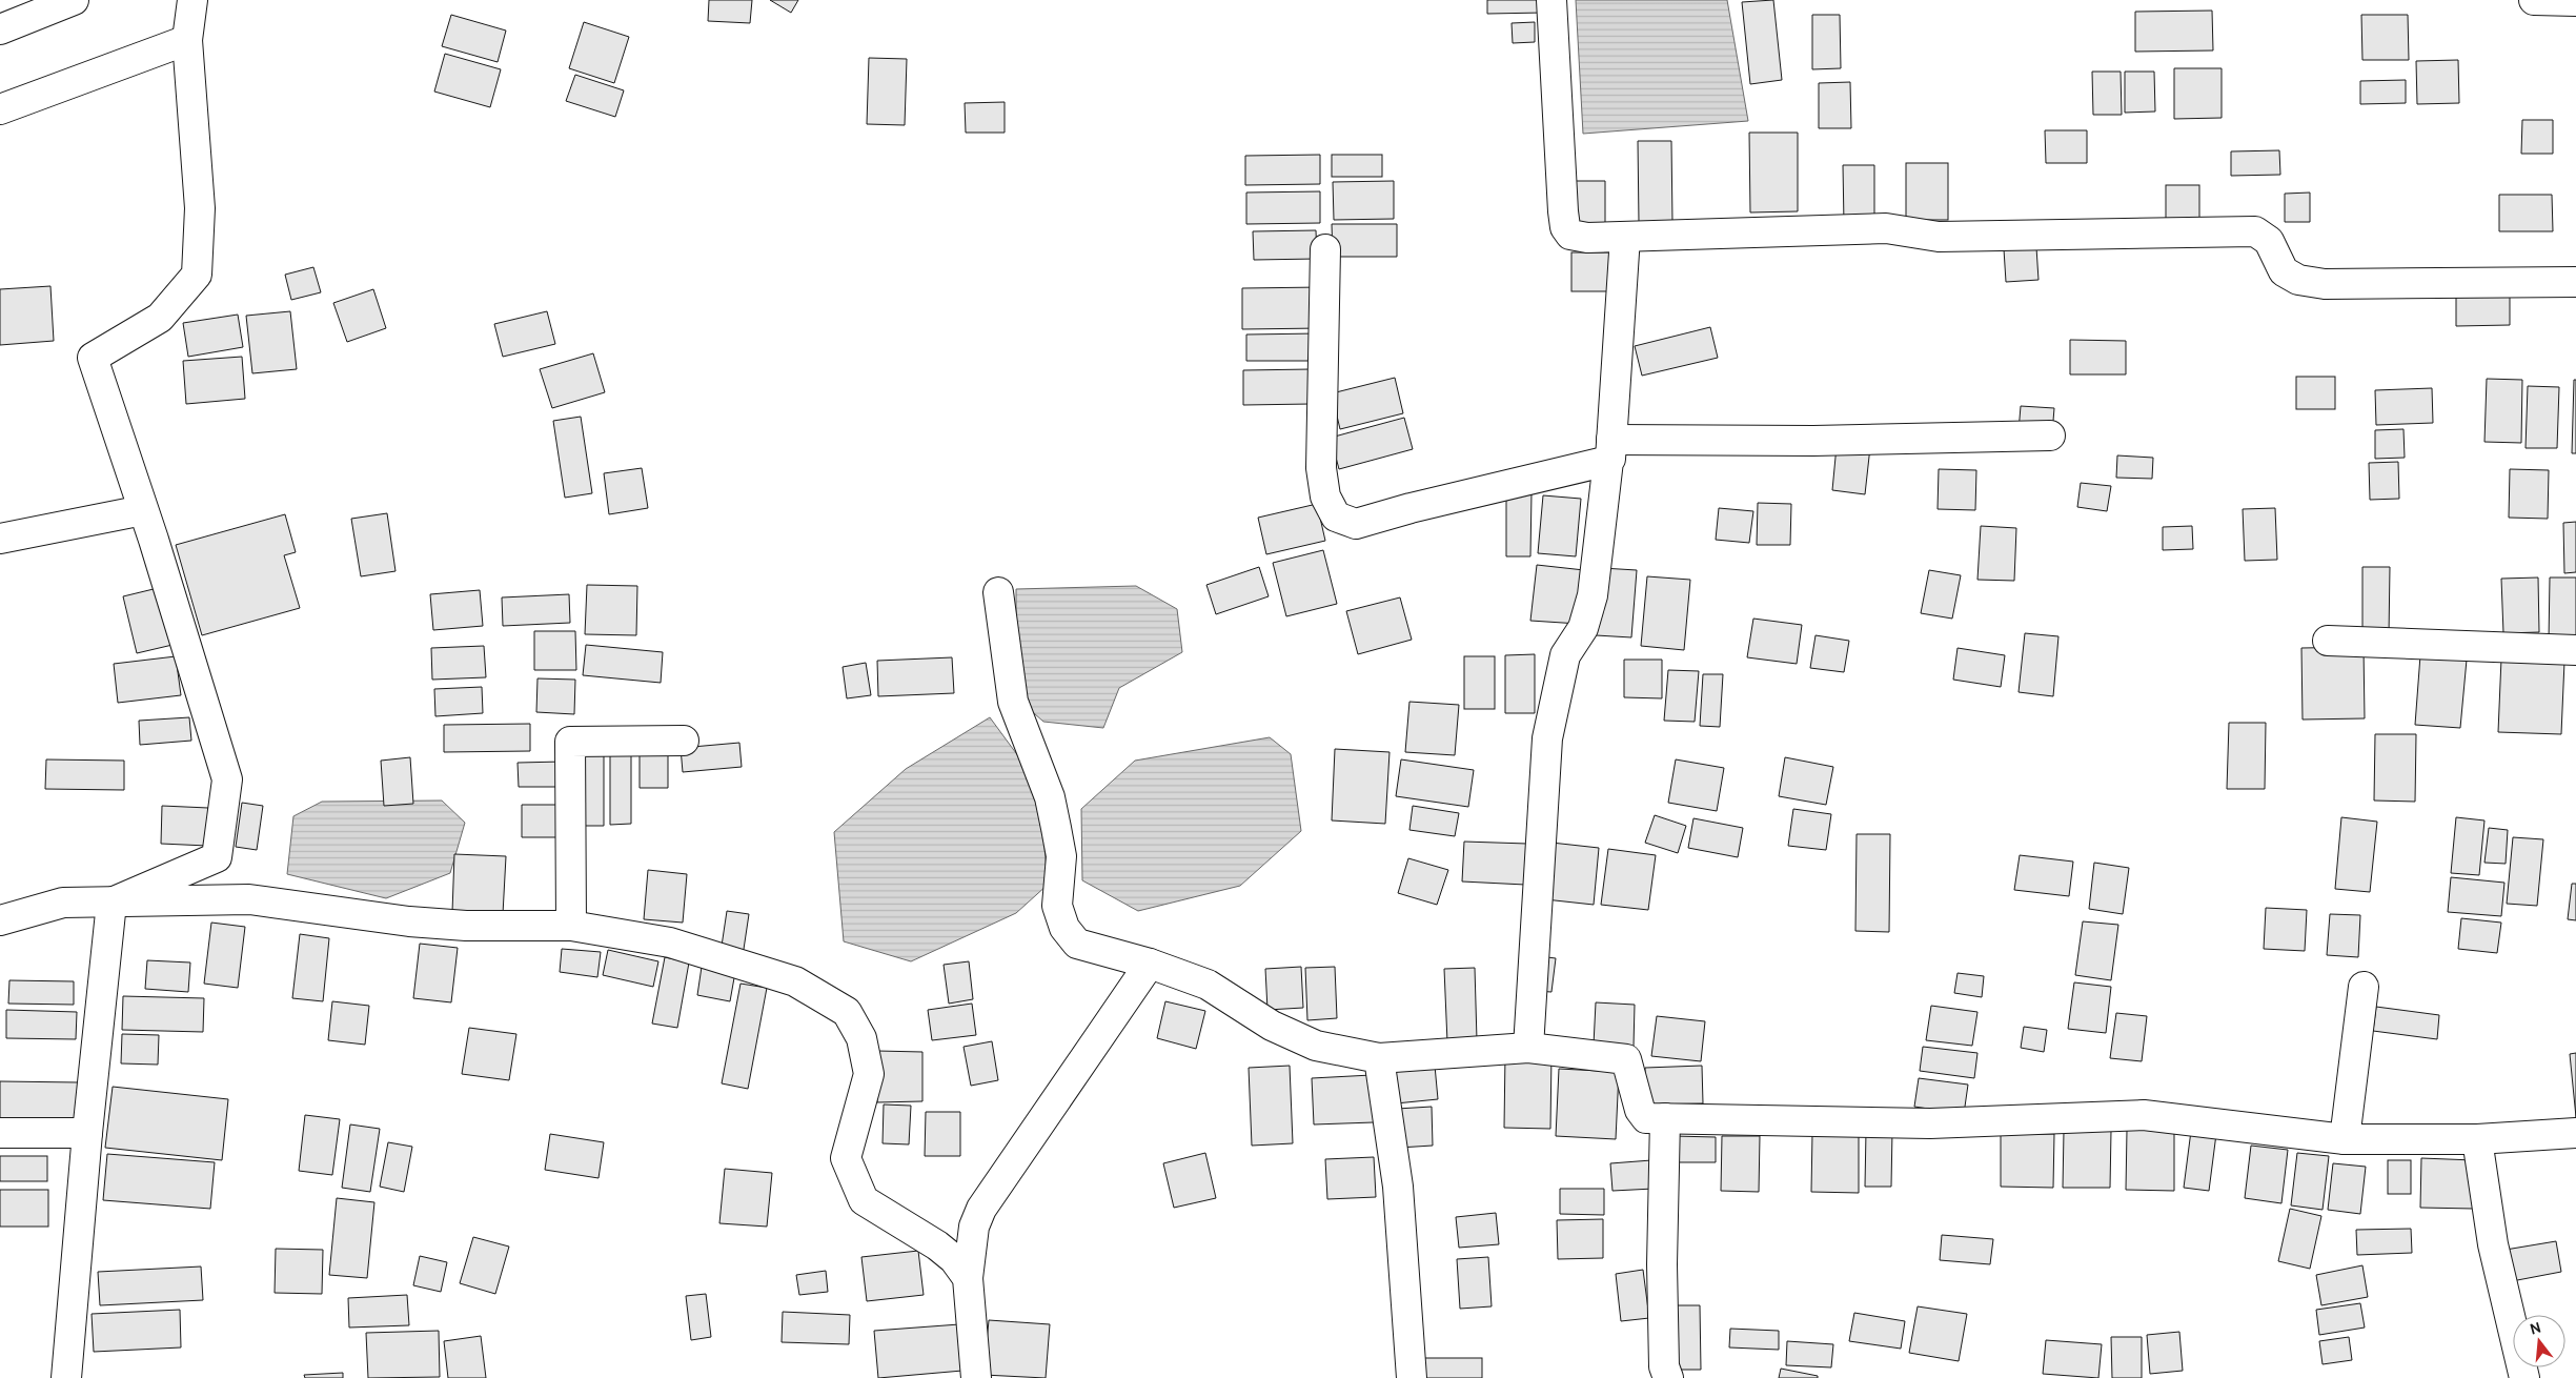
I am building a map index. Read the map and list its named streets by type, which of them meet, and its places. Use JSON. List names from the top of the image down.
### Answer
{
  "north": "top"
}
